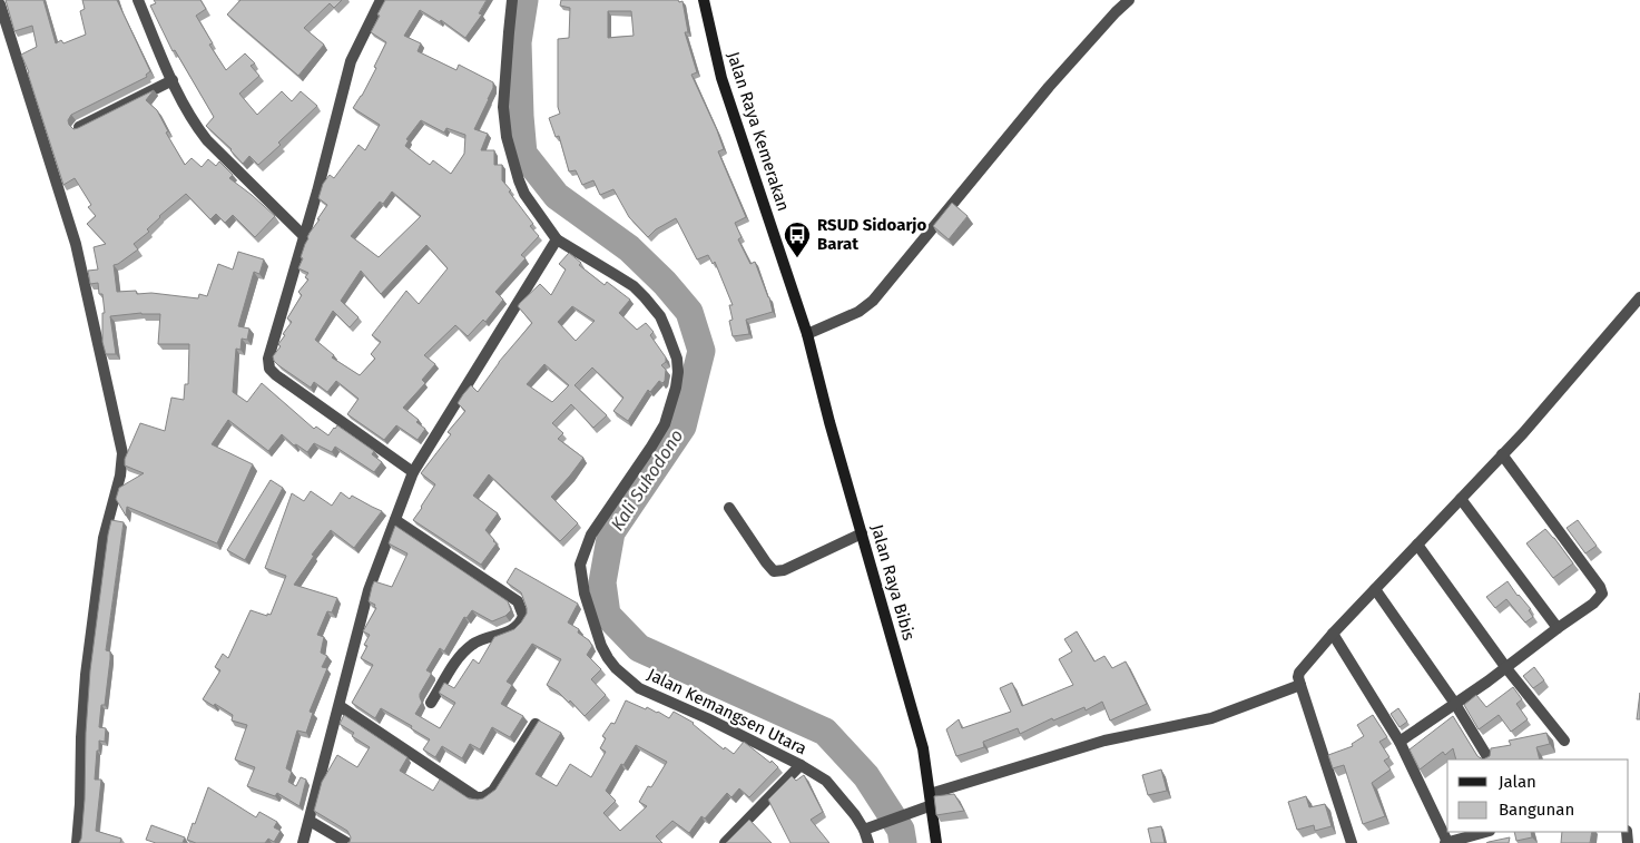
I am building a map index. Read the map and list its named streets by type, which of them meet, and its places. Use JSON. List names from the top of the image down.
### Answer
{
  "streets": {
    "main road": ["Jalan Raya Kemerakan", "Jalan Raya Bibis"],
    "street": ["Jalan Kemangsen Utara"]
  },
  "crossings": [
    ["Jalan Raya Kemerakan", "Jalan Raya Bibis"]
  ],
  "water": ["Kali Sukodono"],
  "places": {
    "bus stop": ["RSUD Sidoarjo Barat"]
  },
  "legend": ["Jalan", "Bangunan"]
}
